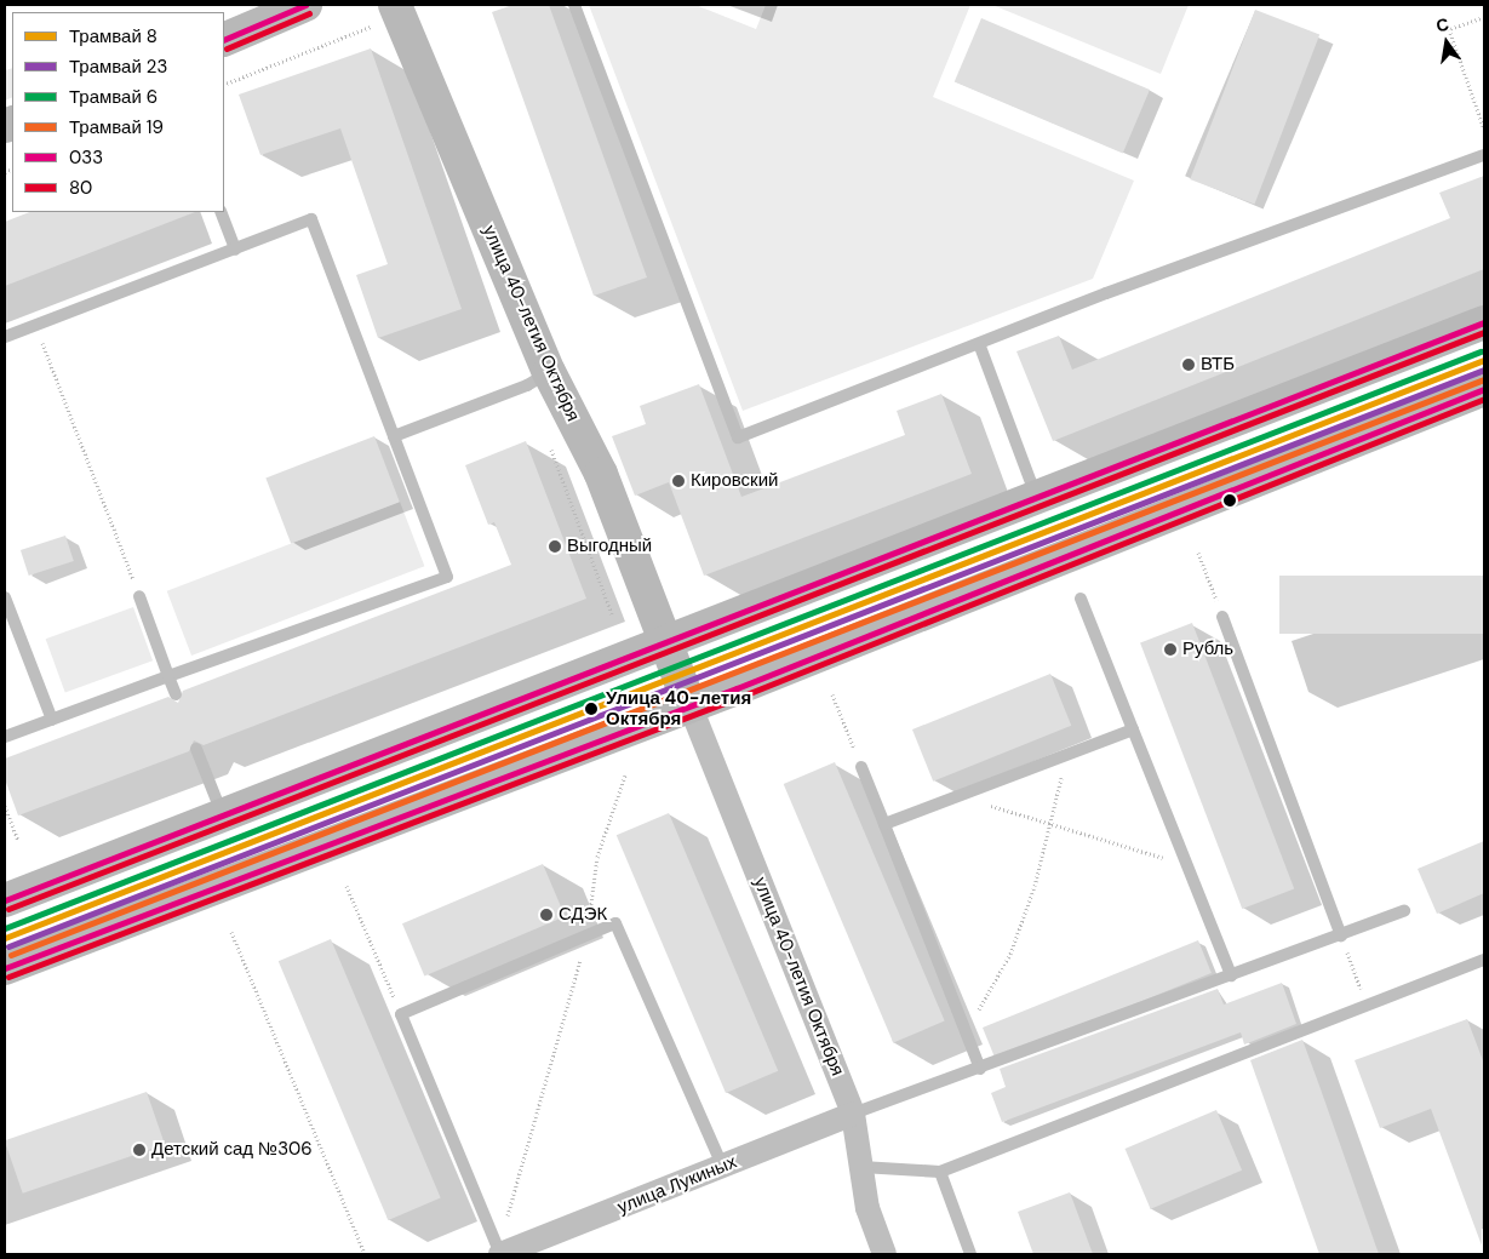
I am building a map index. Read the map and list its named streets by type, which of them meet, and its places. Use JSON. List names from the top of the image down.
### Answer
{
  "streets": {
    "main road": ["улица 40-летия Октября"],
    "street": ["улица Лукиных"]
  },
  "crossings": [
    ["улица 40-летия Октября", "улица Лукиных"]
  ],
  "places": [
    "ВТБ",
    "Кировский",
    "Выгодный",
    "Рубль",
    "Улица 40-летия Октября",
    "СДЭК",
    "Детский сад №306"
  ],
  "lines": [
    "transit line 033",
    "transit line 80",
    "tram line 6",
    "tram line 8",
    "tram line 23",
    "tram line 19"
  ],
  "legend": [
    "Трамвай 8",
    "Трамвай 23",
    "Трамвай 6",
    "Трамвай 19",
    "033",
    "80"
  ],
  "north": "top"
}
